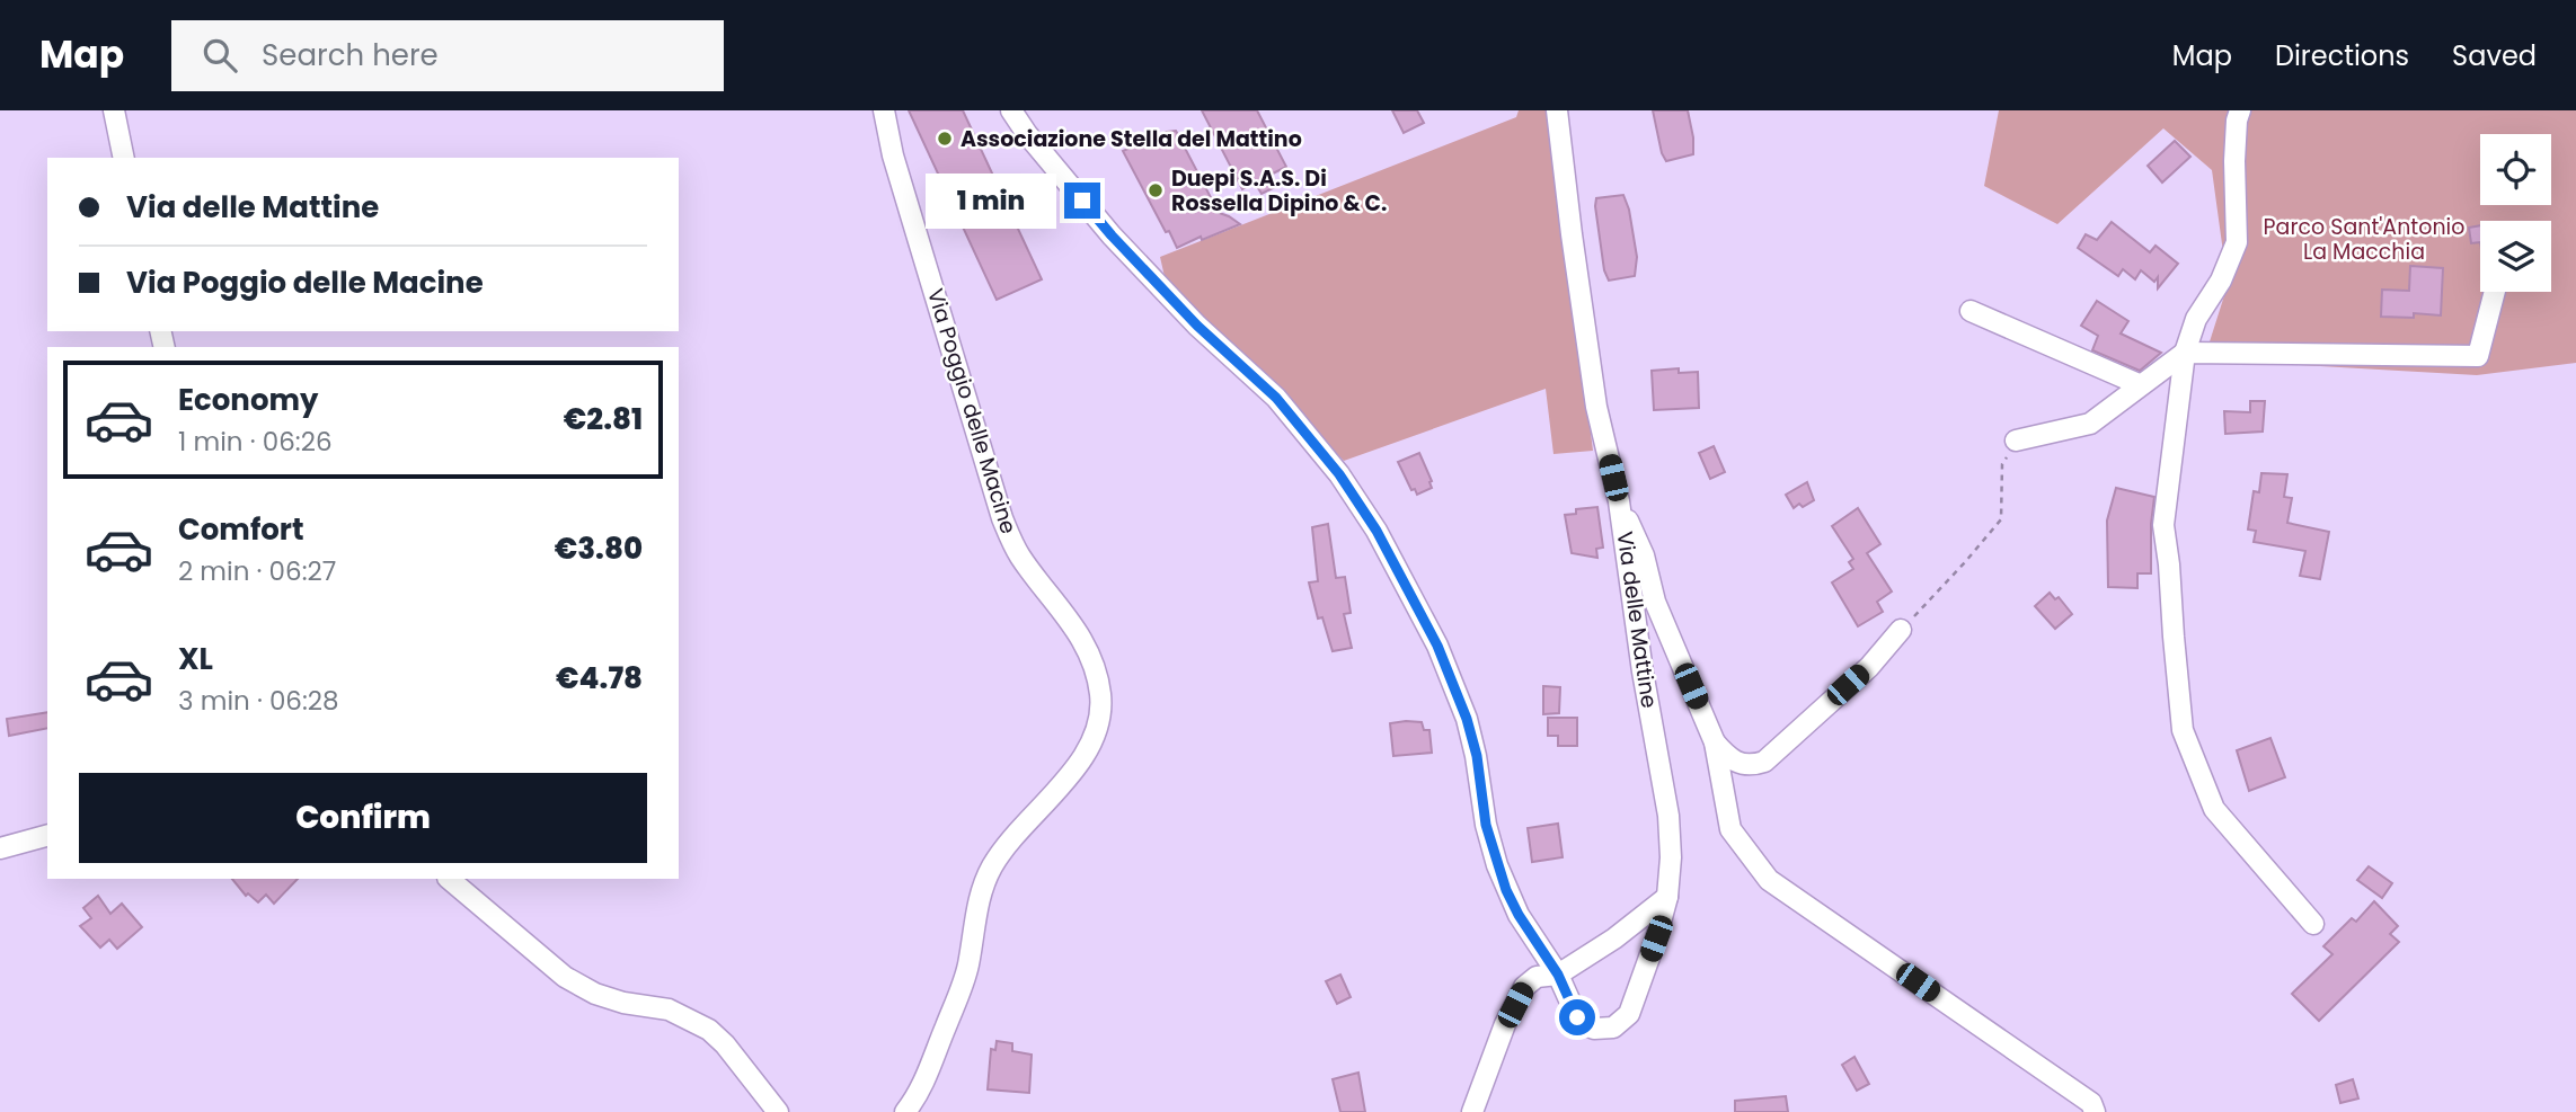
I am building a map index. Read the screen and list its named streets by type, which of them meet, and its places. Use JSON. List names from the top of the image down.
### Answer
{
  "streets": {
    "street": ["Via Poggio delle Macine", "Via delle Mattine"]
  },
  "parks": ["Parco Sant'Antonio La Macchia"],
  "places": ["Associazione Stella del Mattino", "Duepi S.A.S. Di Rossella Dipino & C."],
  "page": {
    "header": "Map",
    "search": "Search here",
    "nav": ["Map", "Directions", "Saved"],
    "banner": ["Via delle Mattine", "Via Poggio delle Macine"],
    "bubble": "1 min",
    "list": [
      {
        "name": "Economy",
        "note": "1 min · 06:26",
        "value": "€2.81"
      },
      {
        "name": "Comfort",
        "note": "2 min · 06:27",
        "value": "€3.80"
      },
      {
        "name": "XL",
        "note": "3 min · 06:28",
        "value": "€4.78"
      }
    ],
    "buttons": "Confirm"
  }
}
